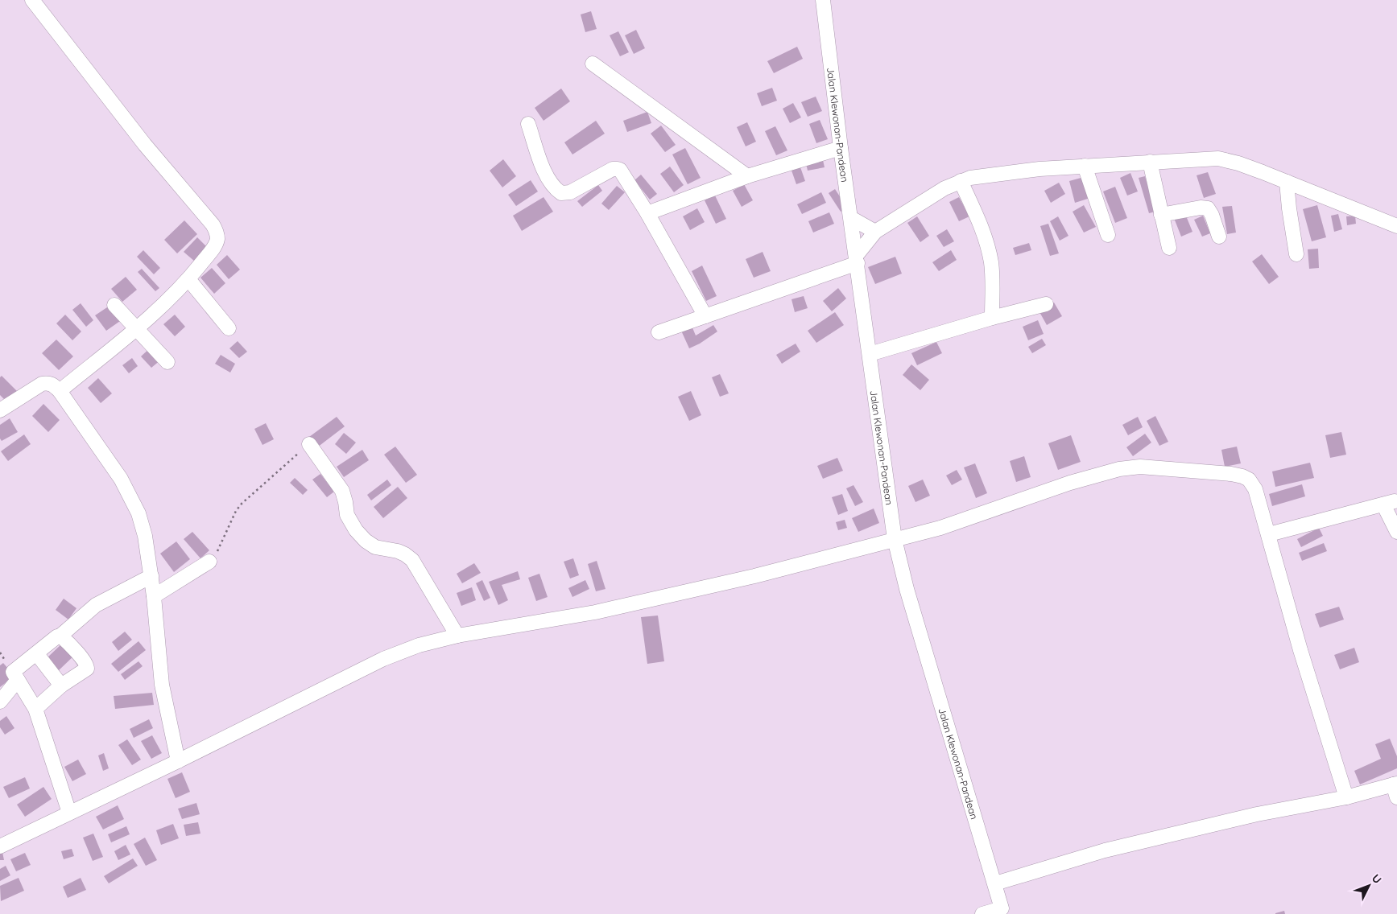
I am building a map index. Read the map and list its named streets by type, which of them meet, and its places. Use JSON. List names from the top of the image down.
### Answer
{
  "streets": {
    "street": ["Jalan Klewonan-Pandean"]
  },
  "north": "top right"
}
